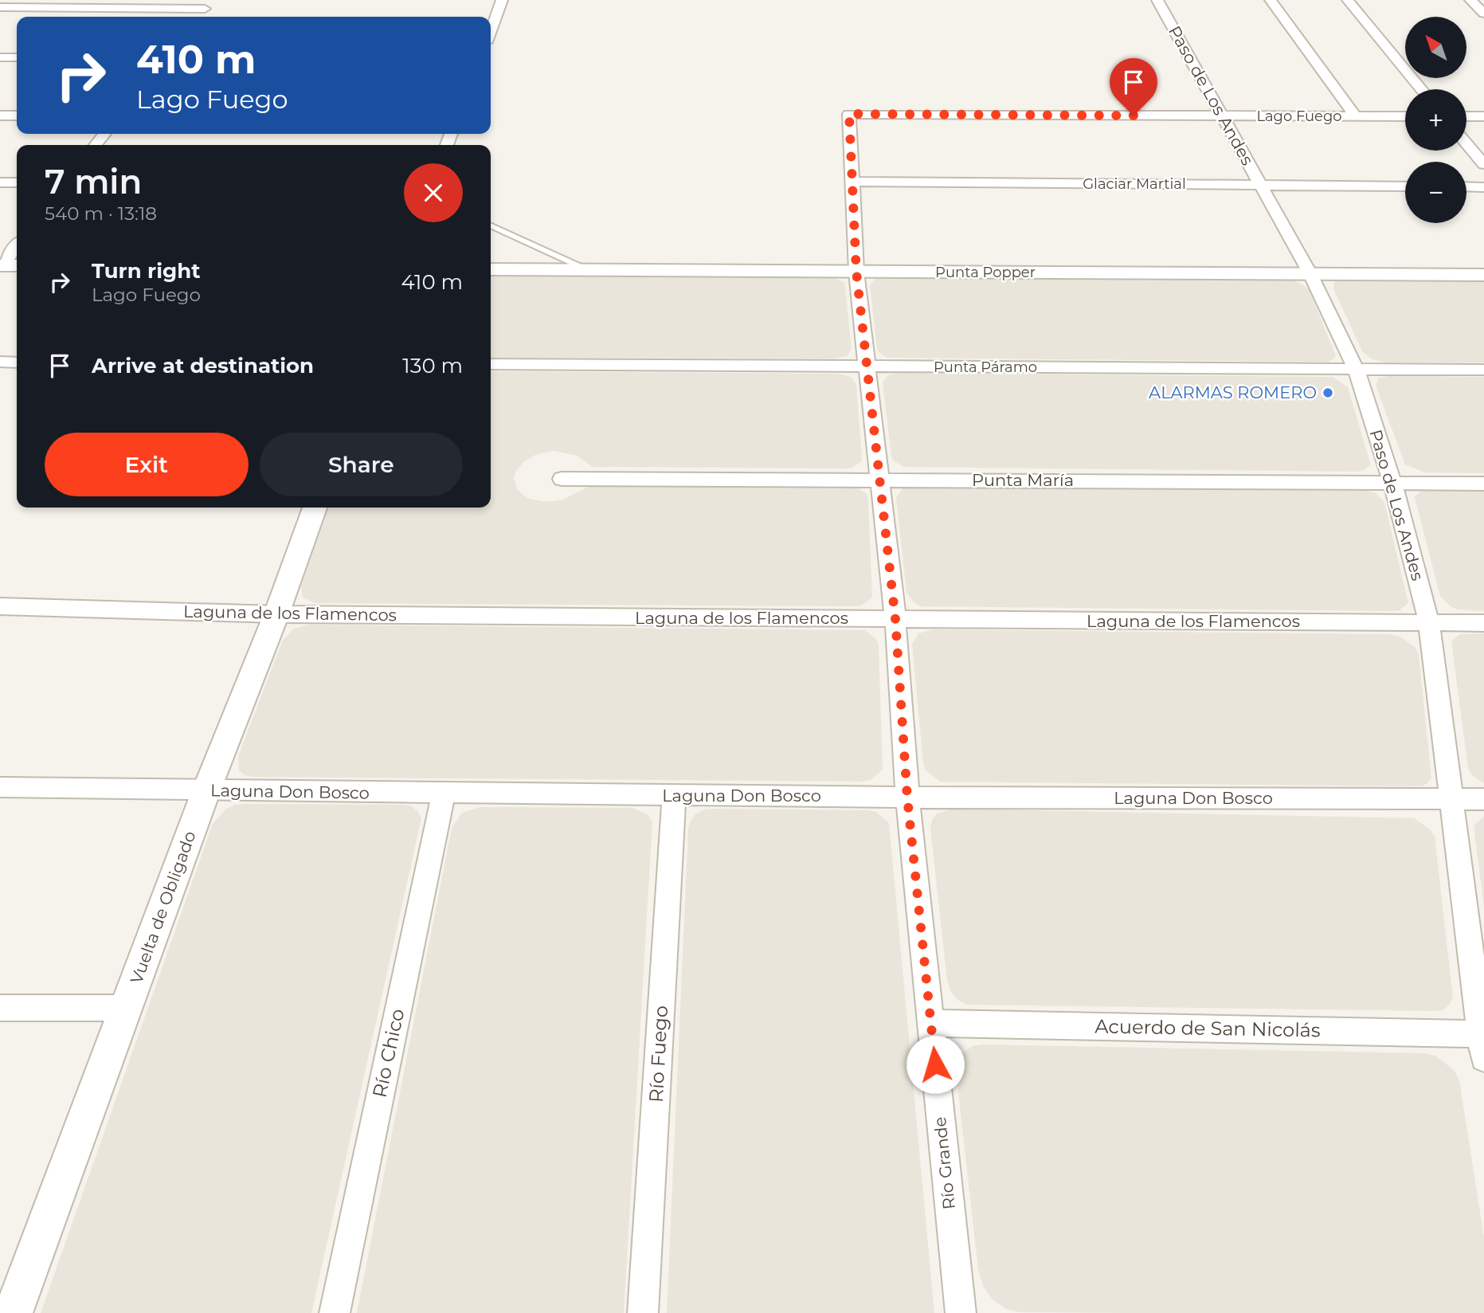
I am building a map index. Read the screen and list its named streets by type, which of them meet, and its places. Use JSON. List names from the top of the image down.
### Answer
{
  "streets": {
    "street": [
      "Paso de Los Andes",
      "Lago Fuego",
      "Glaciar Martial",
      "Punta Popper",
      "Punta Páramo",
      "Punta María",
      "Laguna de los Flamencos",
      "Laguna Don Bosco",
      "Vuelta de Obligado",
      "Acuerdo de San Nicolás",
      "Río Chico",
      "Río Fuego",
      "Río Grande"
    ]
  },
  "crossings": [
    ["Paso de Los Andes", "Lago Fuego"],
    ["Paso de Los Andes", "Glaciar Martial"],
    ["Paso de Los Andes", "Punta Popper"],
    ["Paso de Los Andes", "Punta Páramo"],
    ["Paso de Los Andes", "Punta María"],
    ["Paso de Los Andes", "Laguna de los Flamencos"],
    ["Paso de Los Andes", "Laguna Don Bosco"],
    ["Paso de Los Andes", "Acuerdo de San Nicolás"],
    ["Lago Fuego", "Río Grande"],
    ["Glaciar Martial", "Río Grande"],
    ["Punta Popper", "Río Grande"],
    ["Punta Páramo", "Río Grande"],
    ["Punta María", "Río Grande"],
    ["Laguna de los Flamencos", "Vuelta de Obligado"],
    ["Laguna de los Flamencos", "Río Grande"],
    ["Laguna Don Bosco", "Vuelta de Obligado"],
    ["Laguna Don Bosco", "Río Chico"],
    ["Laguna Don Bosco", "Río Fuego"],
    ["Laguna Don Bosco", "Río Grande"],
    ["Acuerdo de San Nicolás", "Río Grande"]
  ],
  "places": ["ALARMAS ROMERO"],
  "north": "top left",
  "page": {
    "map_buttons": ["+", "−"],
    "turn": ["410 m", "Lago Fuego"],
    "heading": ["7 min", "540 m · 13:18"],
    "list": [
      {
        "name": "Turn right",
        "note": "Lago Fuego",
        "value": "410 m"
      },
      {
        "name": "Arrive at destination",
        "value": "130 m"
      }
    ],
    "buttons": ["Exit", "Share"]
  }
}
